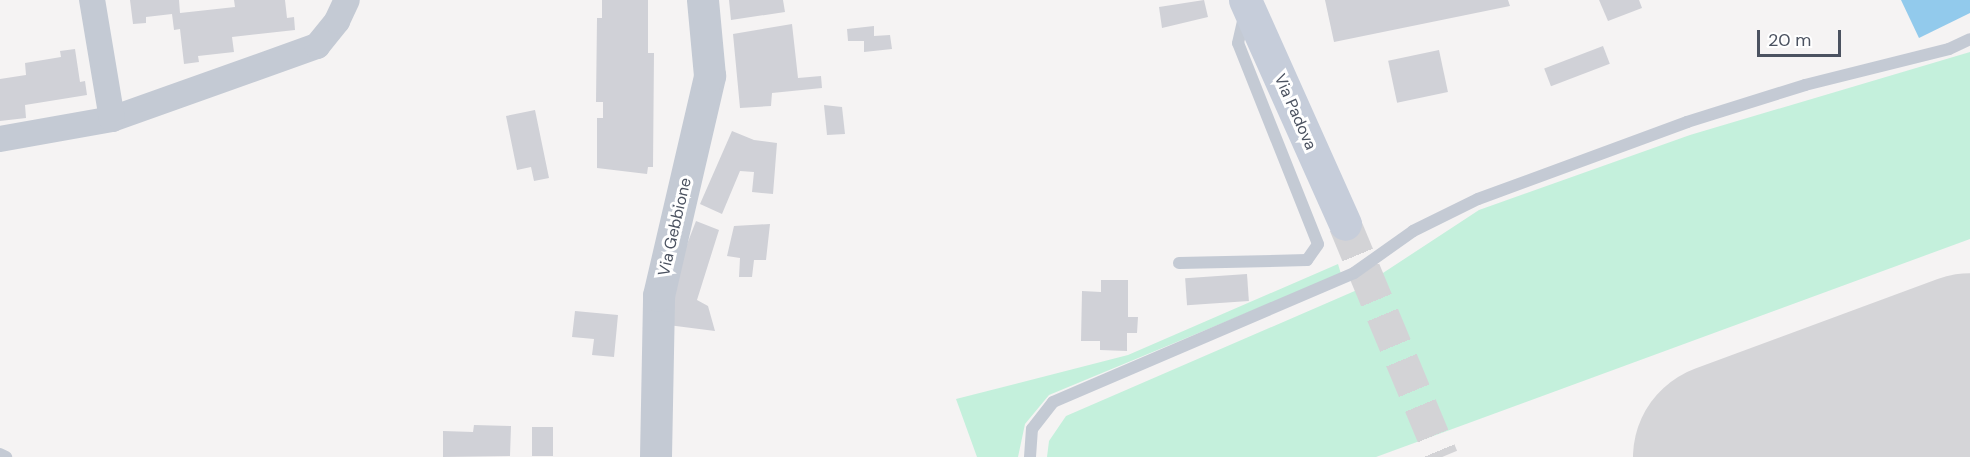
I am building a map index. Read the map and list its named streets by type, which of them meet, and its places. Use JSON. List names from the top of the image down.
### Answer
{
  "streets": {
    "main road": ["Via Padova"],
    "street": ["Via Gebbione"]
  },
  "scale_bar": "20 m"
}
